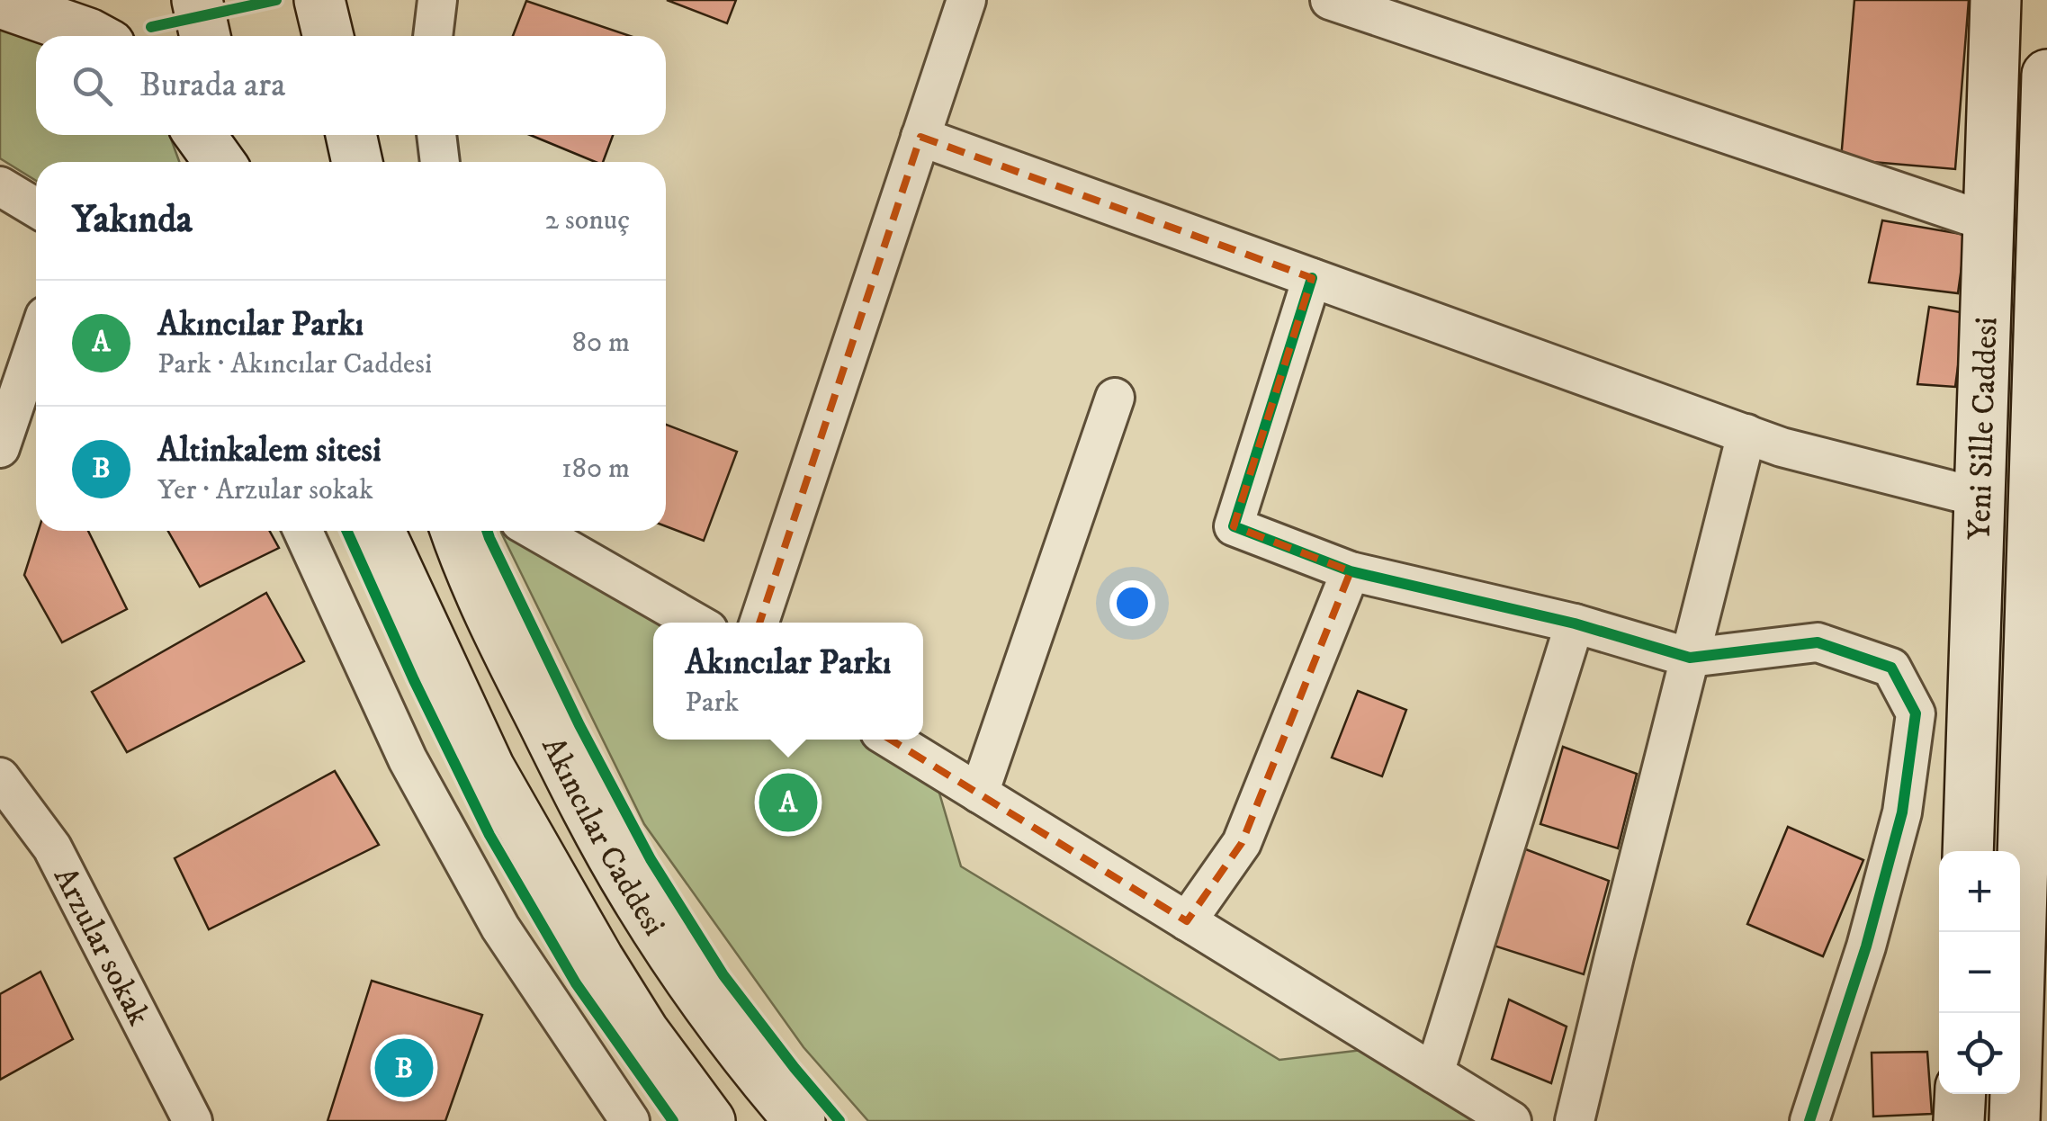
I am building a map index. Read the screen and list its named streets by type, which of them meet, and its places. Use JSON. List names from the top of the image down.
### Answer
{
  "streets": {
    "main road": ["Yeni Sille Caddesi", "Akıncılar Caddesi"],
    "street": ["Arzular sokak"]
  },
  "page": {
    "search": "Burada ara",
    "heading": ["Yakında", "2 sonuç"],
    "list": [
      {
        "mark": "A",
        "name": "Akıncılar Parkı",
        "note": "Park · Akıncılar Caddesi",
        "value": "80 m"
      },
      {
        "mark": "B",
        "name": "Altinkalem sitesi",
        "note": "Yer · Arzular sokak",
        "value": "180 m"
      }
    ],
    "popup": ["Akıncılar Parkı", "Park"],
    "pins": ["A", "B"],
    "map_buttons": ["+", "−"]
  }
}
